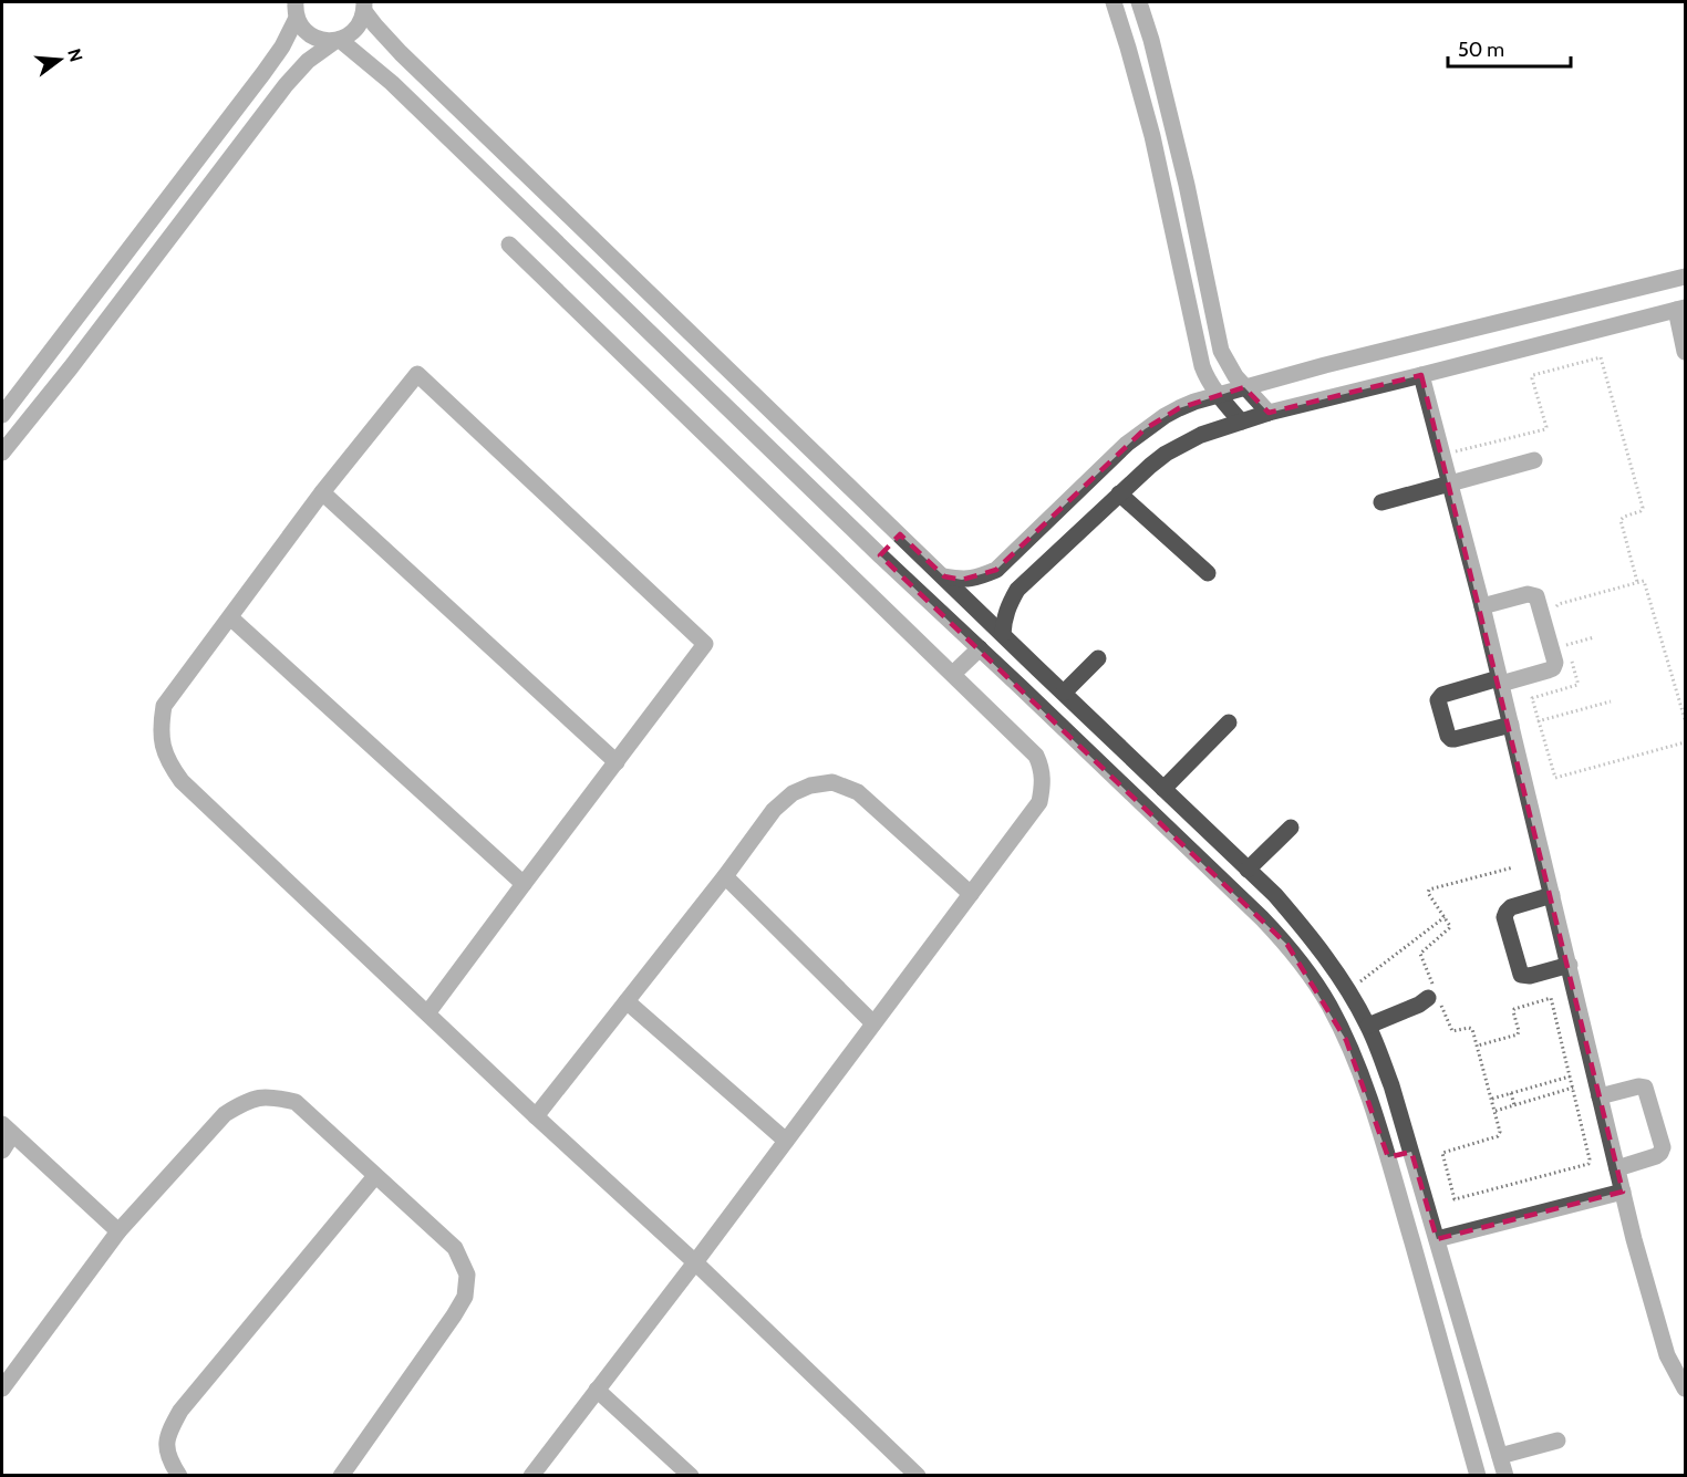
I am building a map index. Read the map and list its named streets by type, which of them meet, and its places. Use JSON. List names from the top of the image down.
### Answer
{
  "scale_bar": "50 m",
  "north": "right"
}
